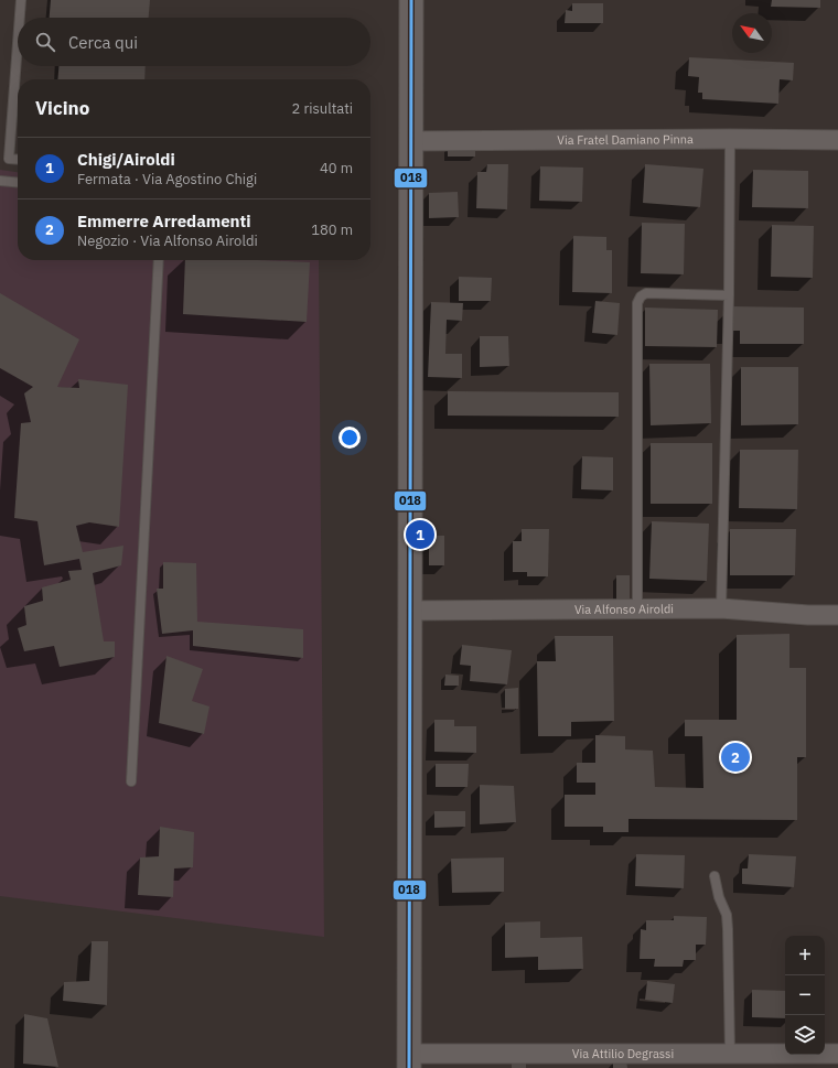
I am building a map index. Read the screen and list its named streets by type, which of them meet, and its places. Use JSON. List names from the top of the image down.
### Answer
{
  "streets": {
    "street": ["Via Fratel Damiano Pinna", "Via Alfonso Airoldi", "Via Attilio Degrassi"]
  },
  "lines": ["transit line 018"],
  "north": "top left",
  "page": {
    "search": "Cerca qui",
    "heading": ["Vicino", "2 risultati"],
    "list": [
      {
        "mark": "1",
        "name": "Chigi/Airoldi",
        "note": "Fermata · Via Agostino Chigi",
        "value": "40 m"
      },
      {
        "mark": "2",
        "name": "Emmerre Arredamenti",
        "note": "Negozio · Via Alfonso Airoldi",
        "value": "180 m"
      }
    ],
    "pins": ["1", "2"],
    "map_buttons": ["+", "−"]
  }
}
